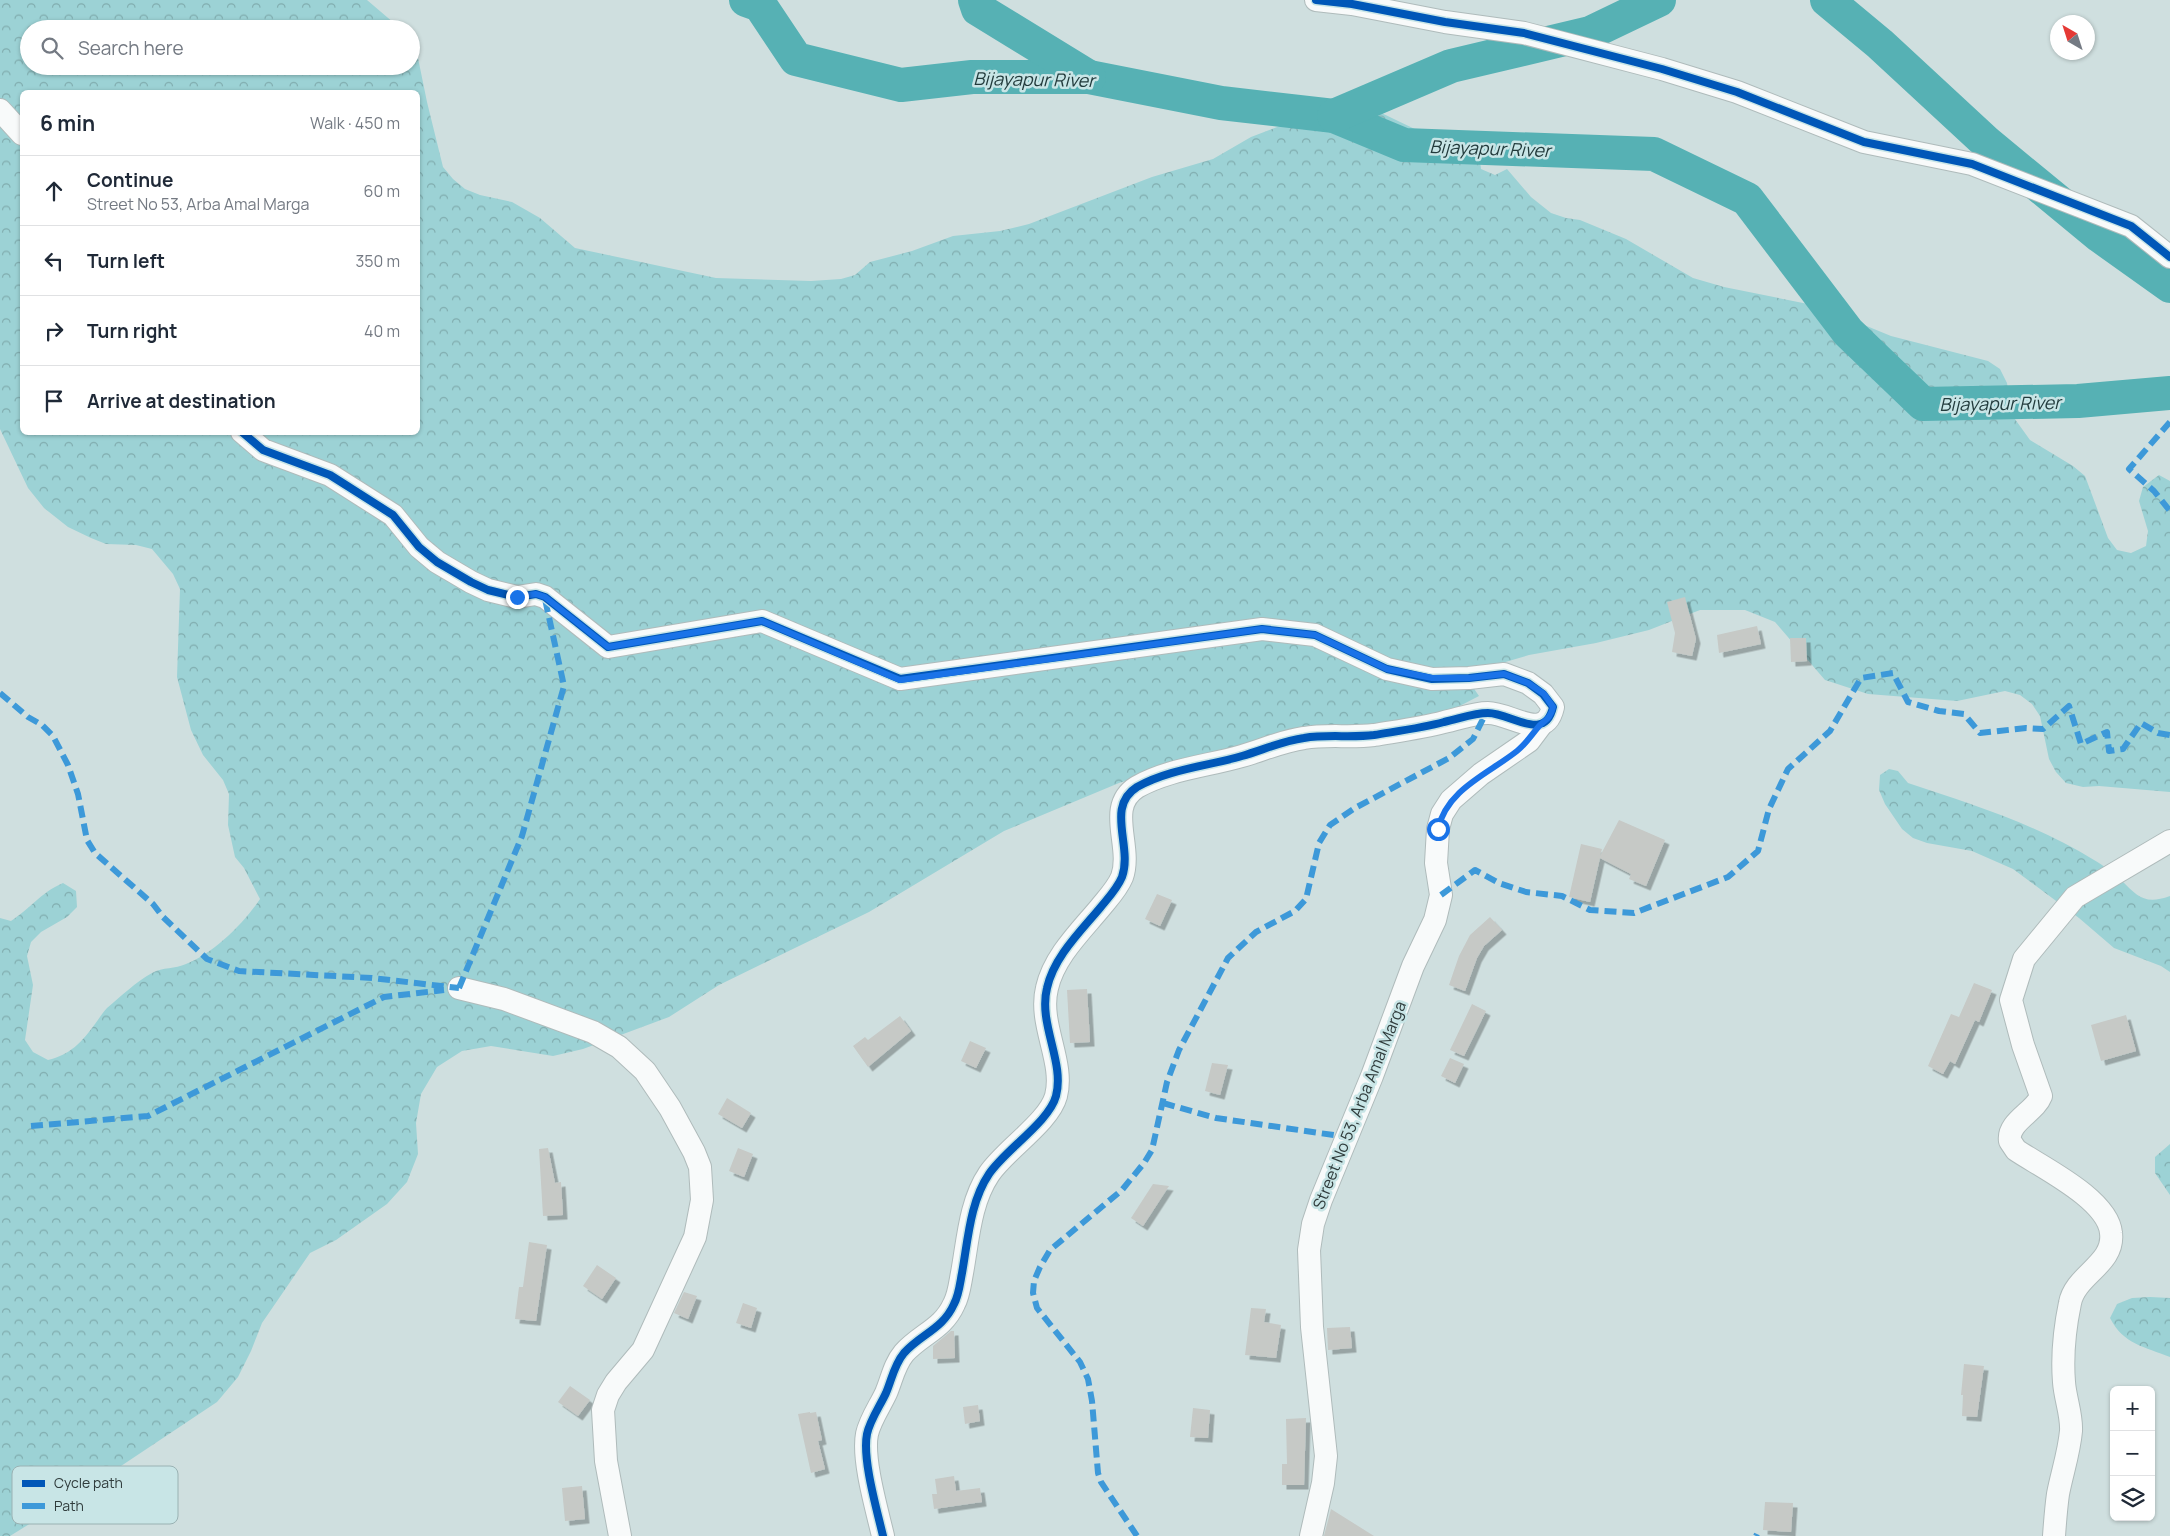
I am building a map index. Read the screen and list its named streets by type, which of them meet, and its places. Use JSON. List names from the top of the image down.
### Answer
{
  "streets": {
    "street": ["Street No 53, Arba Amal Marga"]
  },
  "water": ["Bijayapur River"],
  "legend": ["Cycle path", "Path"],
  "north": "top left",
  "page": {
    "search": "Search here",
    "heading": ["6 min", "Walk · 450 m"],
    "list": [
      ["Continue", "Street No 53, Arba Amal Marga", "60 m"],
      ["Turn left", "350 m"],
      ["Turn right", "40 m"],
      "Arrive at destination"
    ],
    "map_buttons": ["+", "−"]
  }
}
